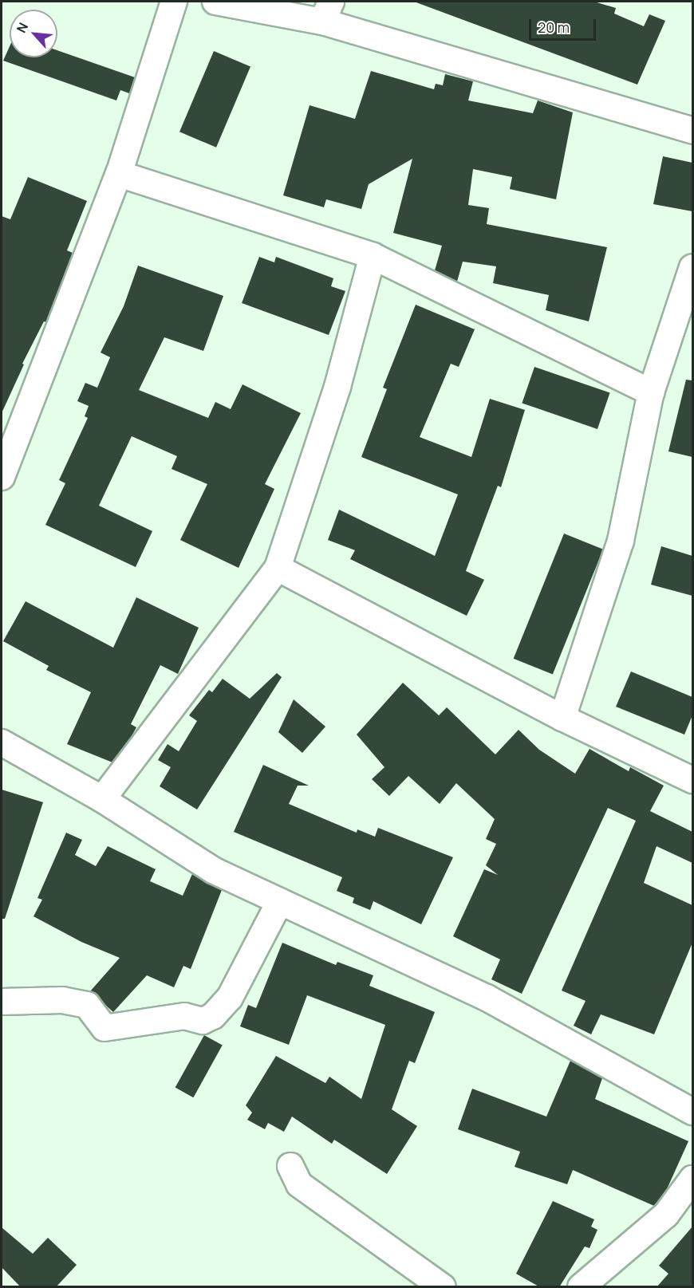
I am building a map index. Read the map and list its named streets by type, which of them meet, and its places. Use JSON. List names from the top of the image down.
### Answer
{
  "scale_bar": "20 m",
  "north": "top left"
}
